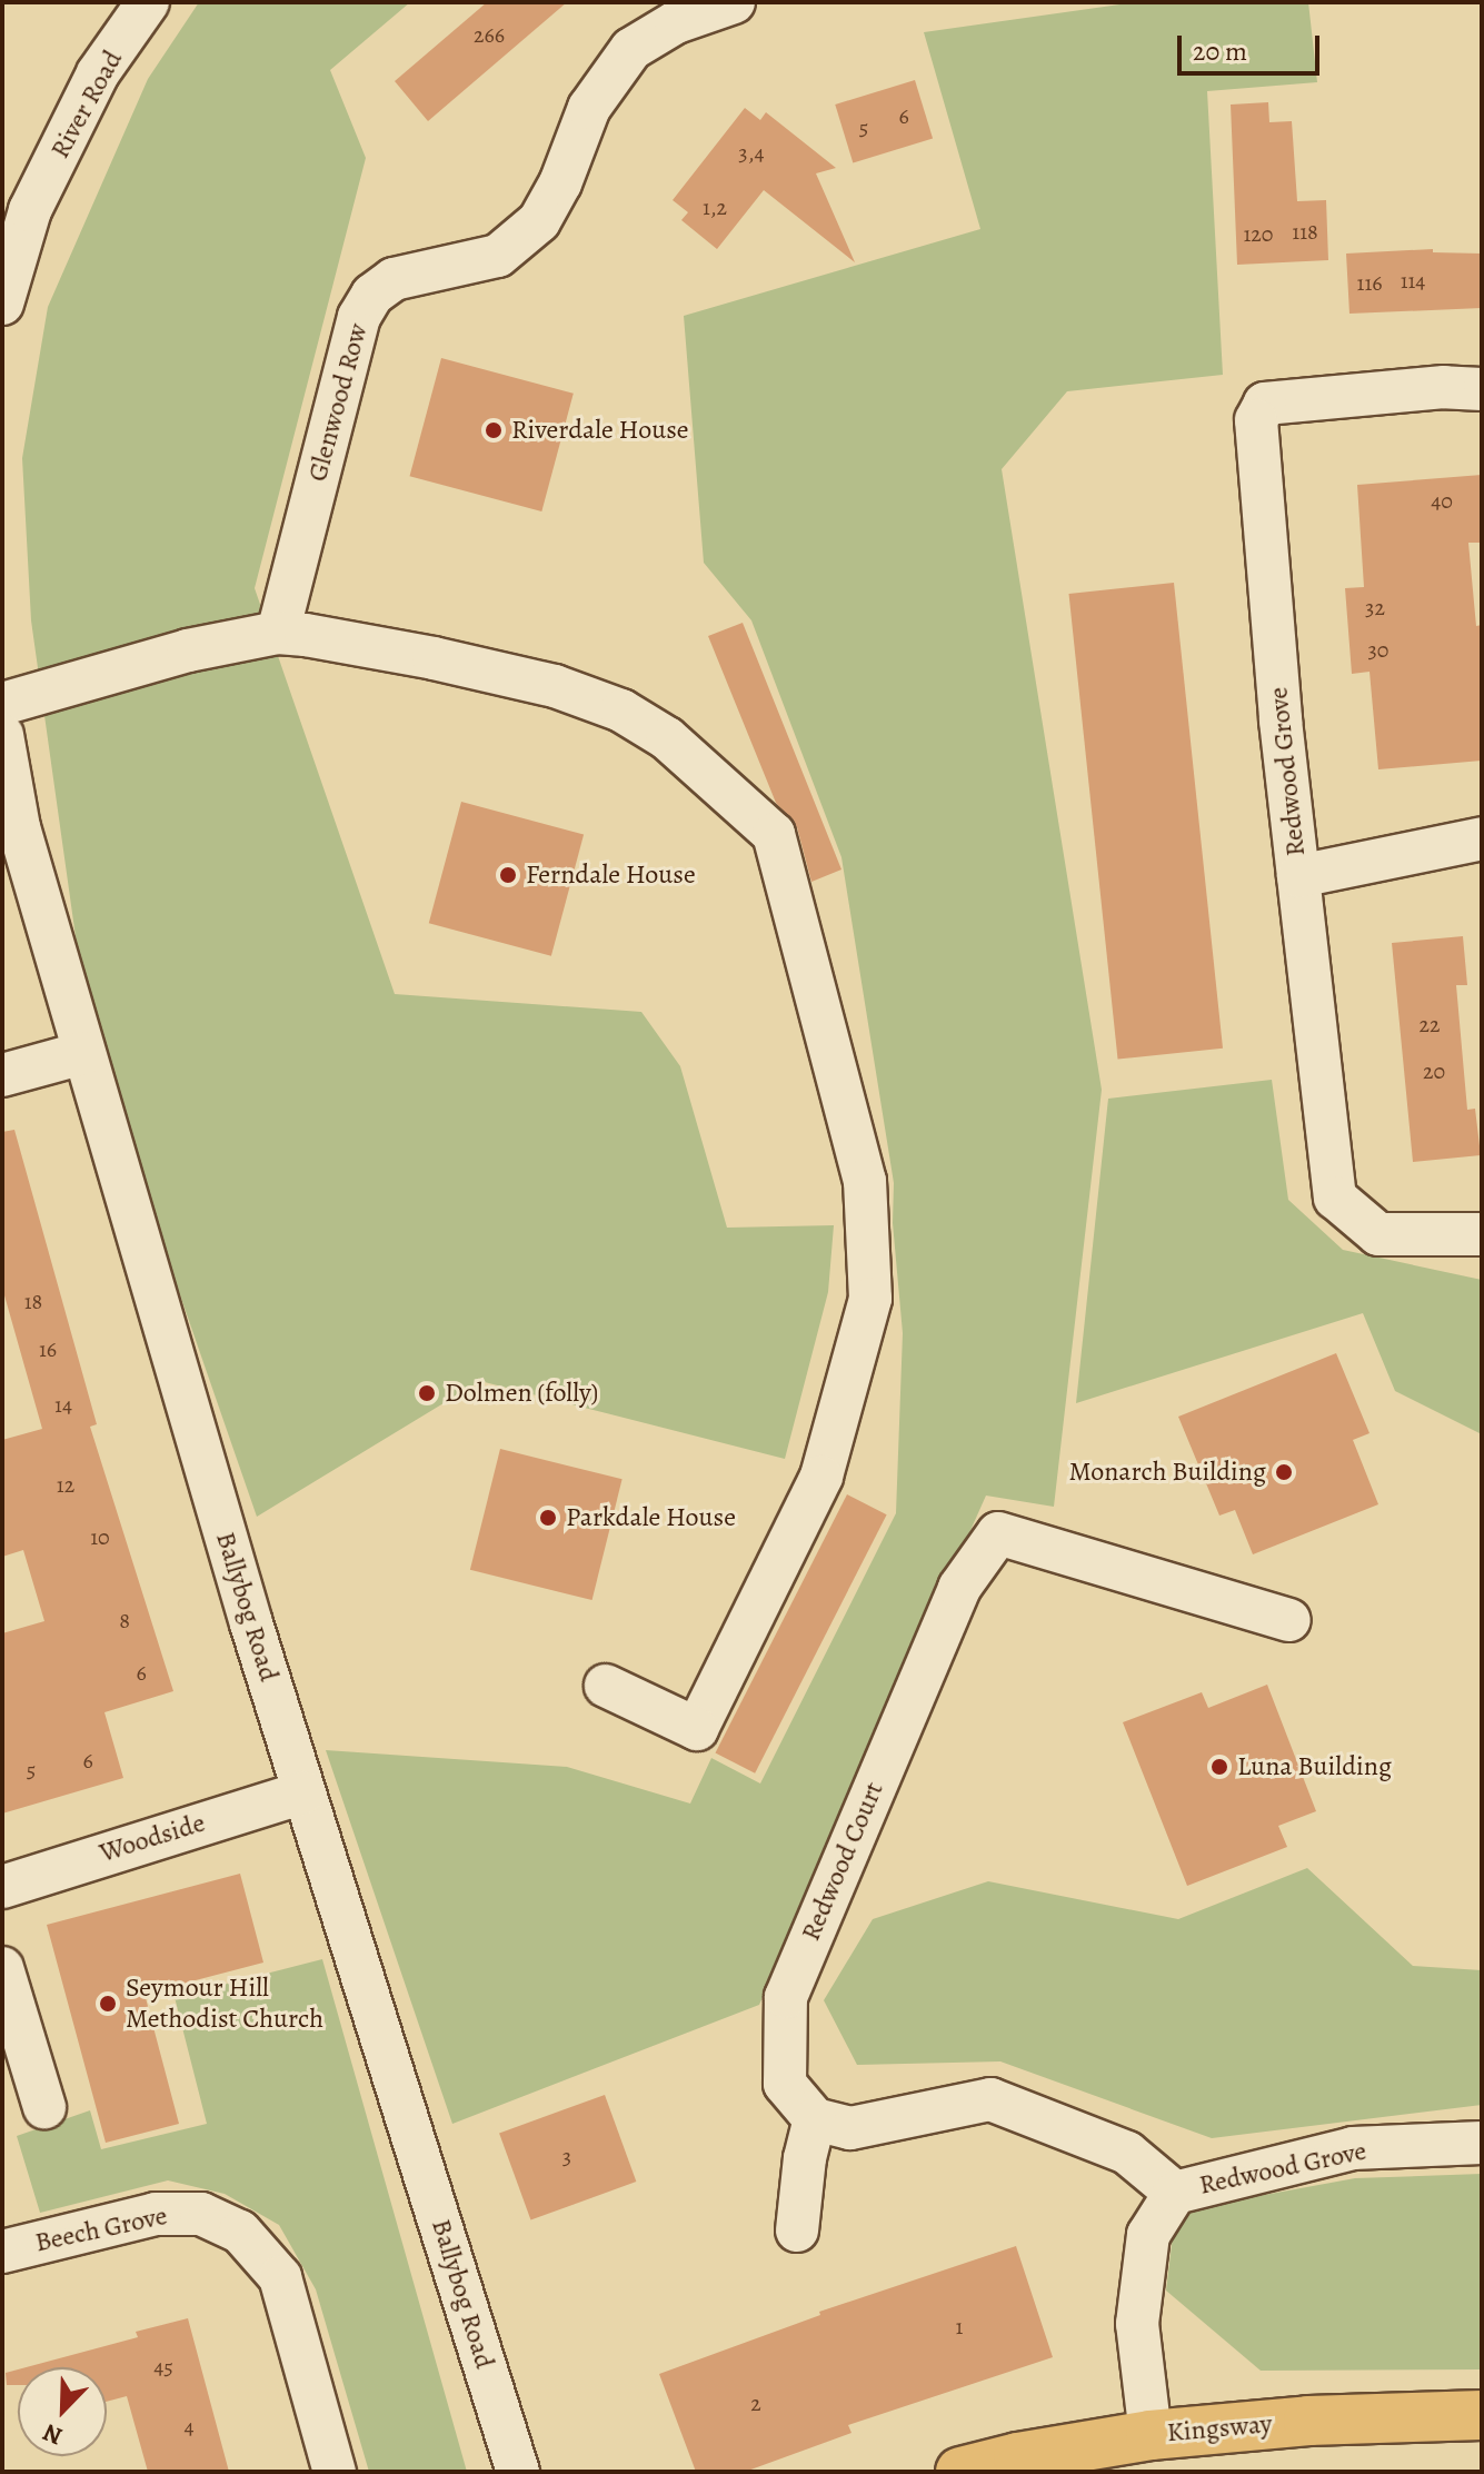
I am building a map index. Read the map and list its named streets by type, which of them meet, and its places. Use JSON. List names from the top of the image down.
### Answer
{
  "streets": {
    "main road": ["Kingsway"],
    "street": [
      "River Road",
      "Glenwood Row",
      "Redwood Grove",
      "Ballybog Road",
      "Woodside",
      "Redwood Court",
      "Beech Grove"
    ]
  },
  "crossings": [
    ["Redwood Grove", "Kingsway"],
    ["Ballybog Road", "Woodside"]
  ],
  "places": [
    "Riverdale House",
    "Ferndale House",
    "Dolmen (folly)",
    "Monarch Building",
    "Parkdale House",
    "Luna Building",
    "Seymour Hill Methodist Church"
  ],
  "house_numbers": [
    "266",
    "6",
    "5",
    "3,4",
    "1,2",
    "118",
    "120",
    "114",
    "116",
    "40",
    "32",
    "30",
    "22",
    "20",
    "18",
    "16",
    "14",
    "12",
    "10",
    "8",
    "6",
    "6",
    "5",
    "3",
    "1",
    "45",
    "2",
    "4"
  ],
  "scale_bar": "20 m",
  "north": "bottom left"
}
